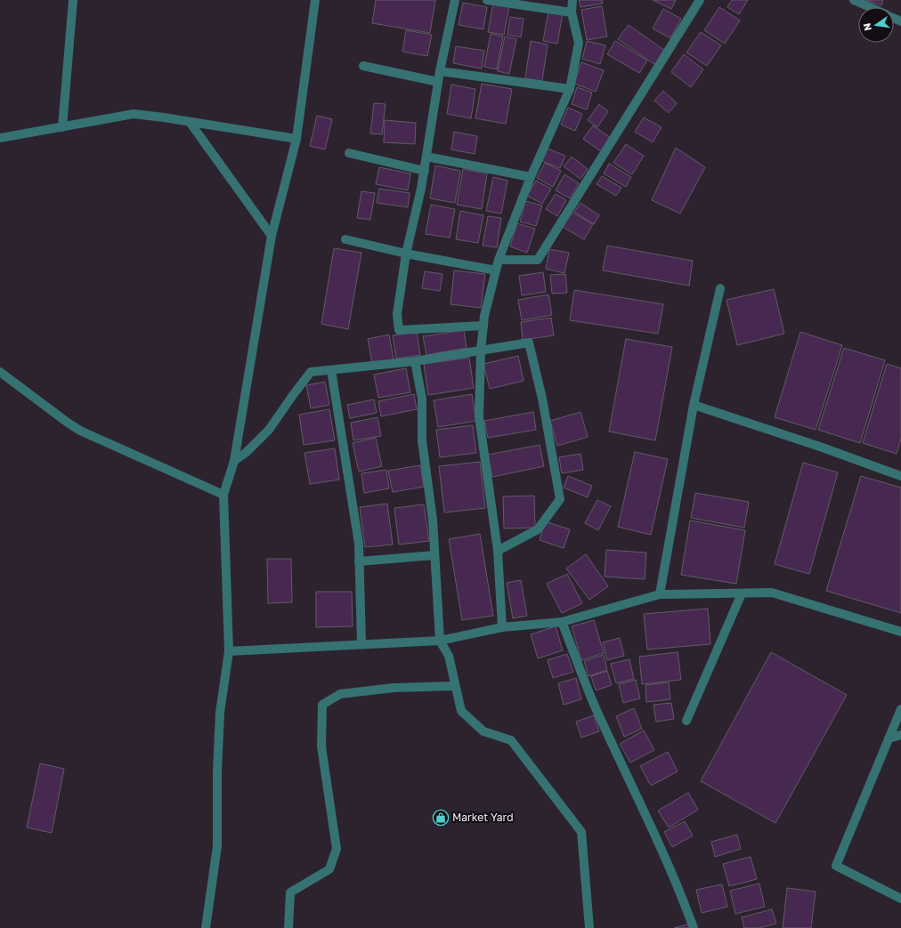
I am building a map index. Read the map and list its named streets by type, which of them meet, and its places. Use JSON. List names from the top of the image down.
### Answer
{
  "places": {
    "shop": ["Market Yard"]
  },
  "north": "left"
}
